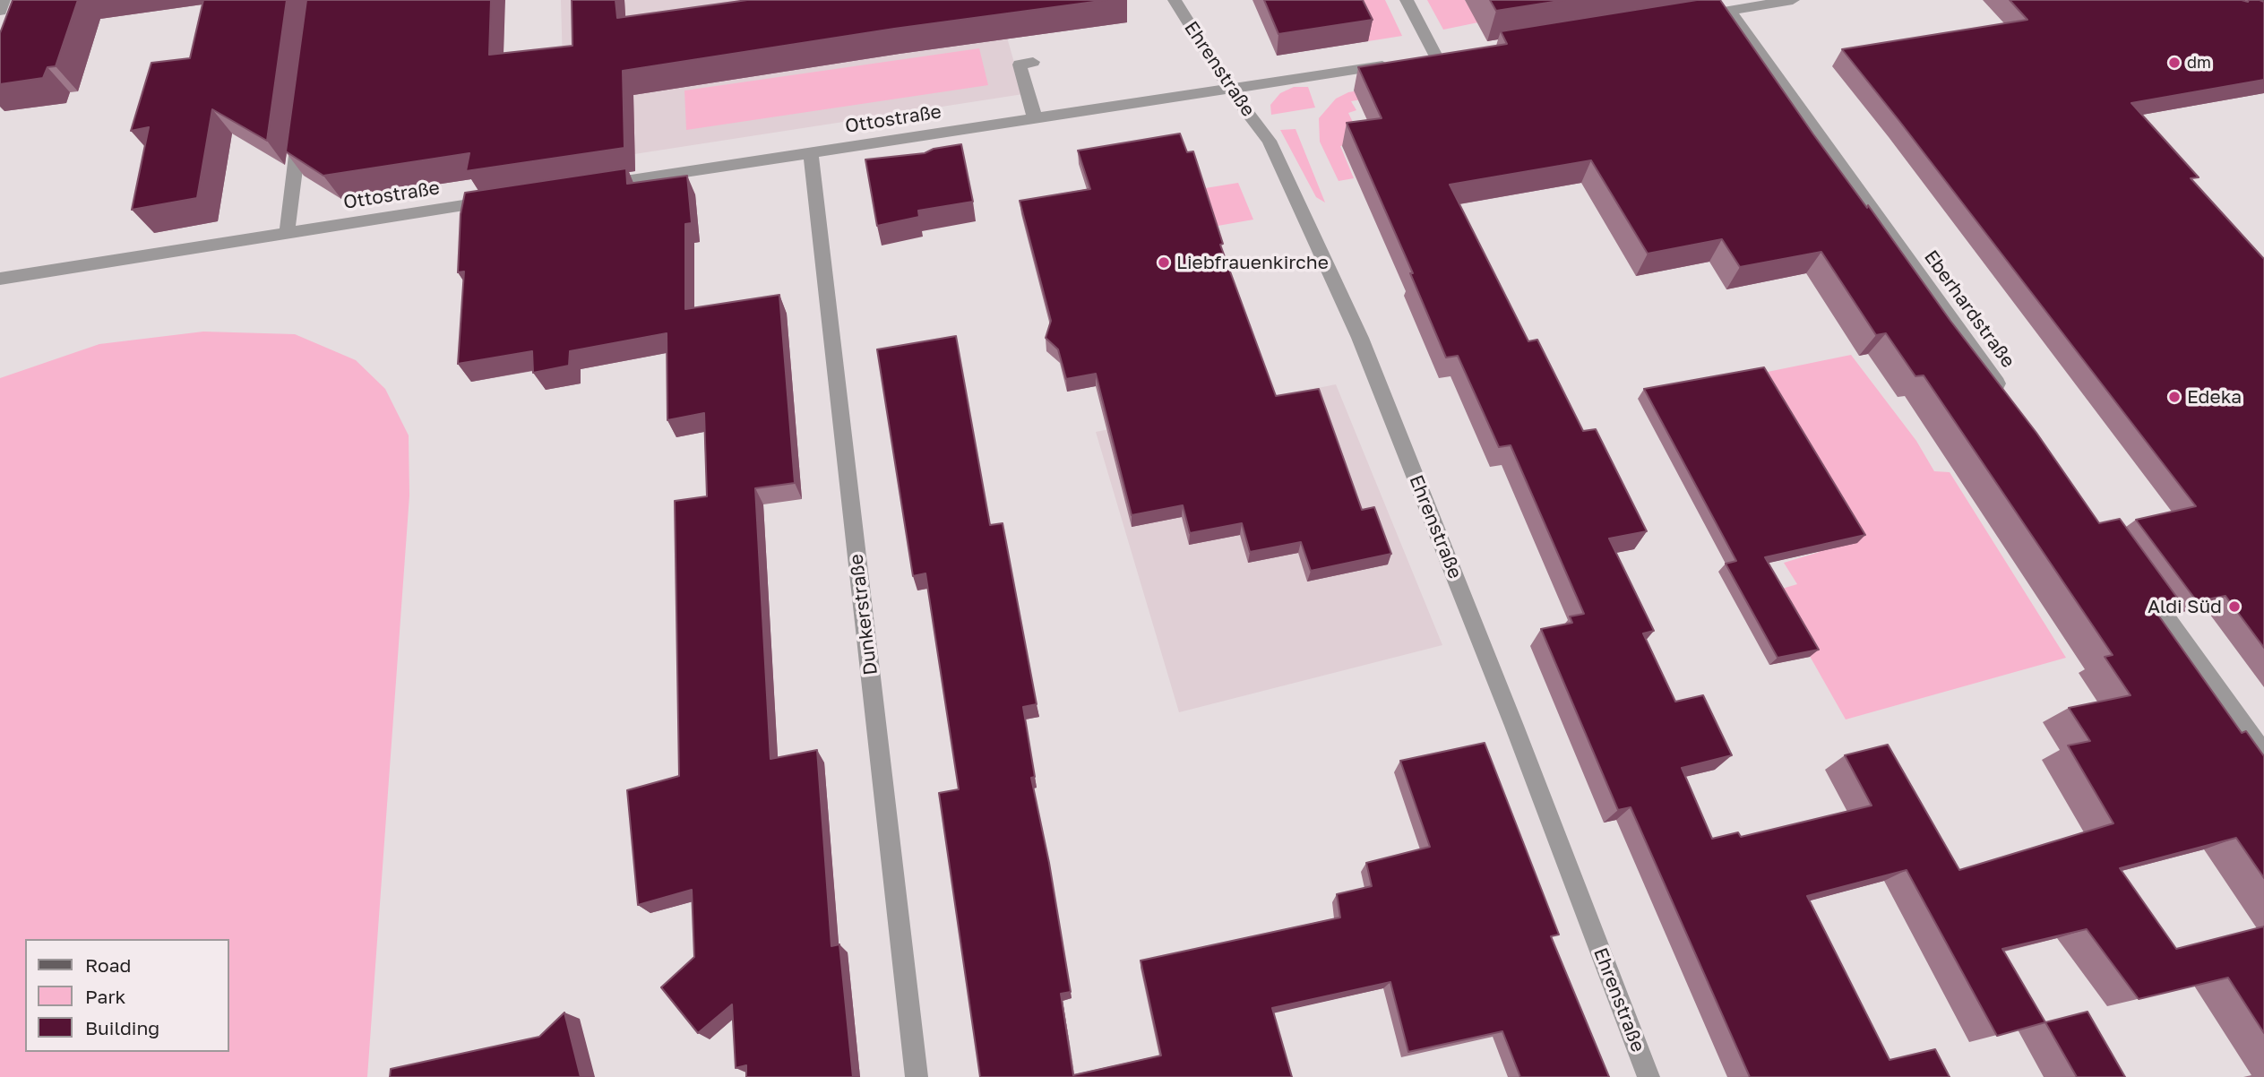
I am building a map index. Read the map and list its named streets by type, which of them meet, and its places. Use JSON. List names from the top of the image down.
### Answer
{
  "streets": {
    "street": [
      "Ehrenstraße",
      "Ottostraße",
      "Eberhardstraße",
      "Dunkerstraße"
    ]
  },
  "crossings": [
    ["Ehrenstraße", "Ottostraße"],
    ["Ottostraße", "Dunkerstraße"]
  ],
  "places": [
    "dm",
    "Liebfrauenkirche",
    "Edeka",
    "Aldi Süd"
  ],
  "legend": ["Road", "Park", "Building"]
}
